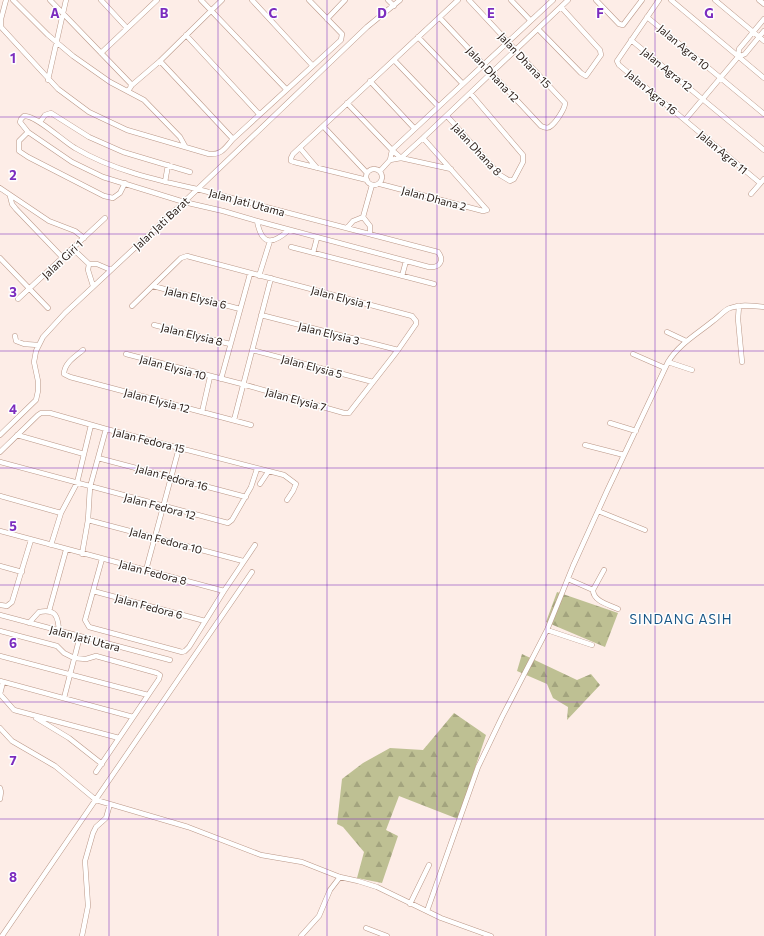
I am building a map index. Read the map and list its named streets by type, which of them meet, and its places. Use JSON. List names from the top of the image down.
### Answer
{
  "streets": {
    "street": [
      "Jalan Agra 10",
      "Jalan Dhana 15",
      "Jalan Agra 12",
      "Jalan Dhana 12",
      "Jalan Agra 16",
      "Jalan Dhana 8",
      "Jalan Agra 11",
      "Jalan Dhana 2",
      "Jalan Jati Utama",
      "Jalan Jati Barat",
      "Jalan Giri 1",
      "Jalan Elysia 6",
      "Jalan Elysia 1",
      "Jalan Elysia 3",
      "Jalan Elysia 8",
      "Jalan Elysia 5",
      "Jalan Elysia 10",
      "Jalan Elysia 7",
      "Jalan Elysia 12",
      "Jalan Fedora 15",
      "Jalan Fedora 16",
      "Jalan Fedora 12",
      "Jalan Fedora 10",
      "Jalan Fedora 8",
      "Jalan Fedora 6",
      "Jalan Jati Utara"
    ]
  },
  "crossings": [
    ["Jalan Dhana 15", "Jalan Dhana 12"],
    ["Jalan Agra 12", "Jalan Agra 16"],
    ["Jalan Agra 16", "Jalan Agra 11"],
    ["Jalan Jati Utama", "Jalan Jati Barat"],
    ["Jalan Elysia 6", "Jalan Elysia 1"],
    ["Jalan Elysia 1", "Jalan Elysia 3"],
    ["Jalan Elysia 5", "Jalan Elysia 7"],
    ["Jalan Elysia 10", "Jalan Elysia 7"],
    ["Jalan Fedora 16", "Jalan Fedora 12"]
  ],
  "districts": ["SINDANG ASIH"],
  "grid": {
    "columns": [
      "A",
      "B",
      "C",
      "D",
      "E",
      "F",
      "G"
    ],
    "rows": [
      "1",
      "2",
      "3",
      "4",
      "5",
      "6",
      "7",
      "8"
    ]
  }
}
